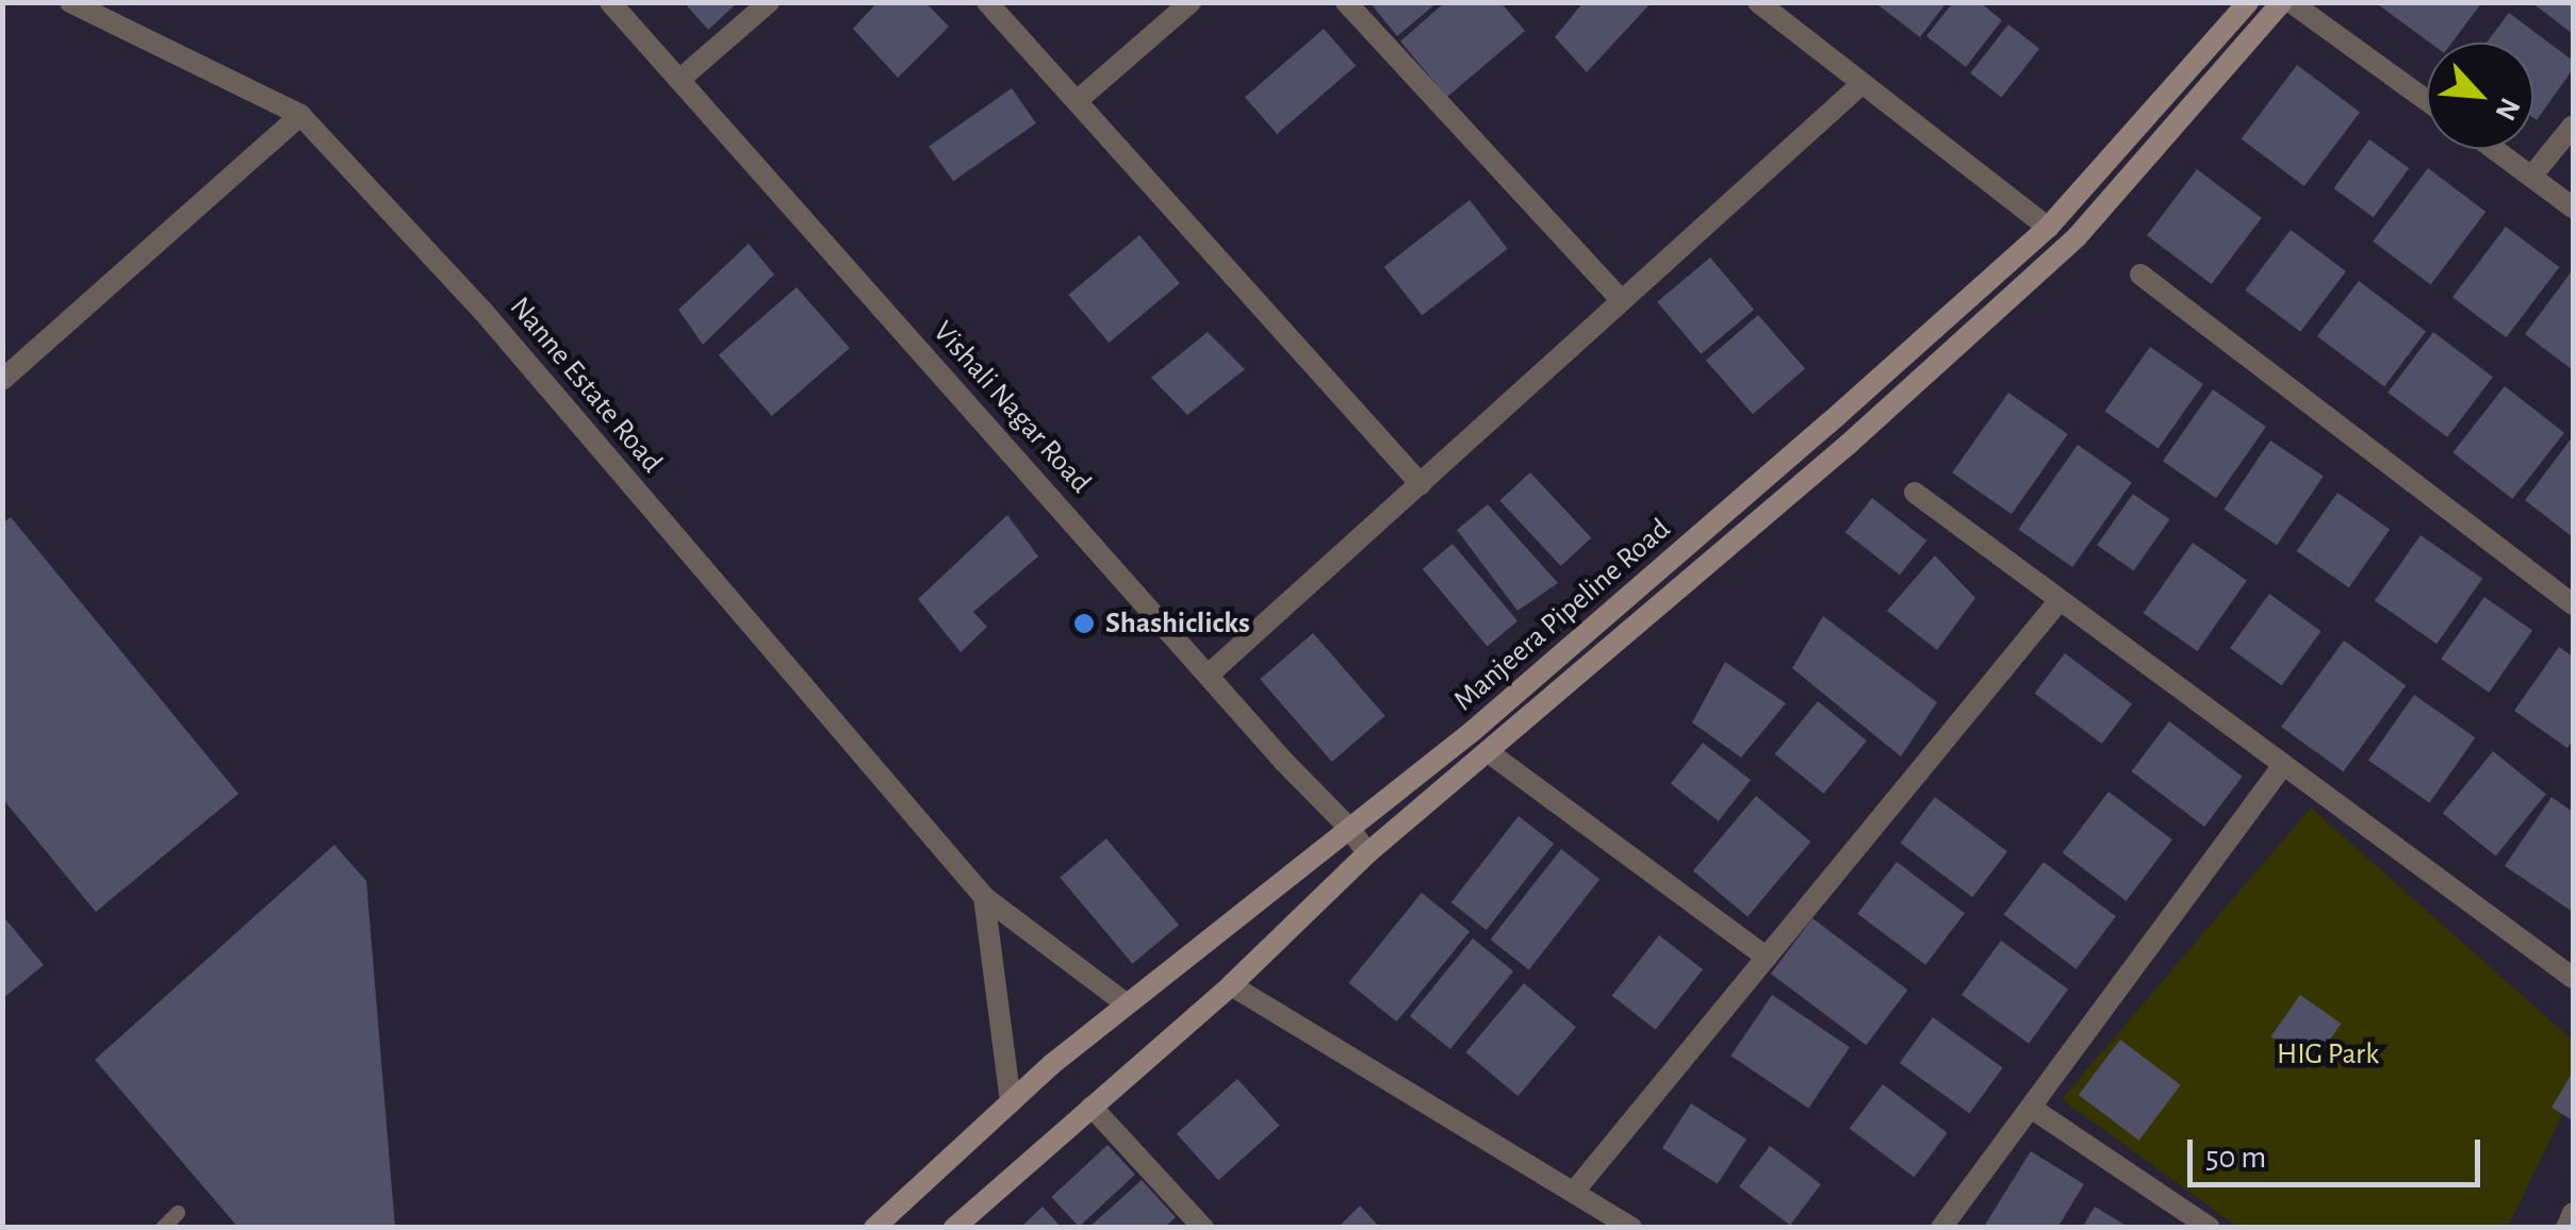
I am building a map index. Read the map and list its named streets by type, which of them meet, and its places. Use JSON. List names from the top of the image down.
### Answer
{
  "streets": {
    "main road": ["Manjeera Pipeline Road"],
    "street": ["Nanne Estate Road", "Vishali Nagar Road"]
  },
  "crossings": [
    ["Nanne Estate Road", "Manjeera Pipeline Road"],
    ["Vishali Nagar Road", "Manjeera Pipeline Road"]
  ],
  "parks": ["HIG Park"],
  "places": ["Shashiclicks"],
  "scale_bar": "50 m",
  "north": "bottom right"
}
